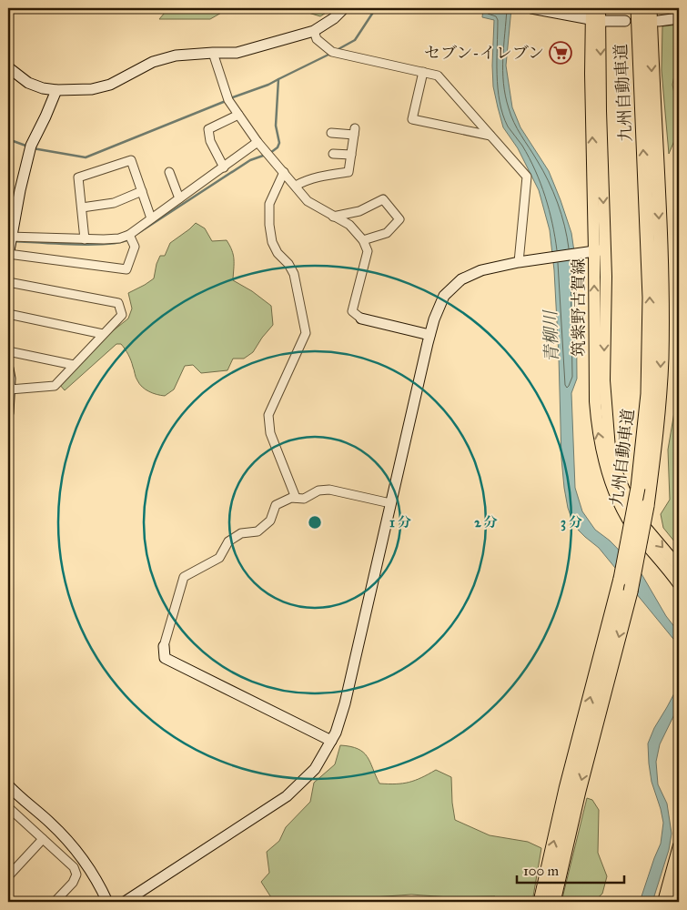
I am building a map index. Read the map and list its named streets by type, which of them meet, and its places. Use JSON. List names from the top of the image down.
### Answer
{
  "streets": {
    "highway": ["九州自動車道"],
    "main road": ["筑紫野古賀線"]
  },
  "water": ["青柳川"],
  "places": {
    "supermarket": ["セブン-イレブン"]
  },
  "scale_bar": "100 m",
  "rings": ["1 分", "2 分", "3 分"]
}
